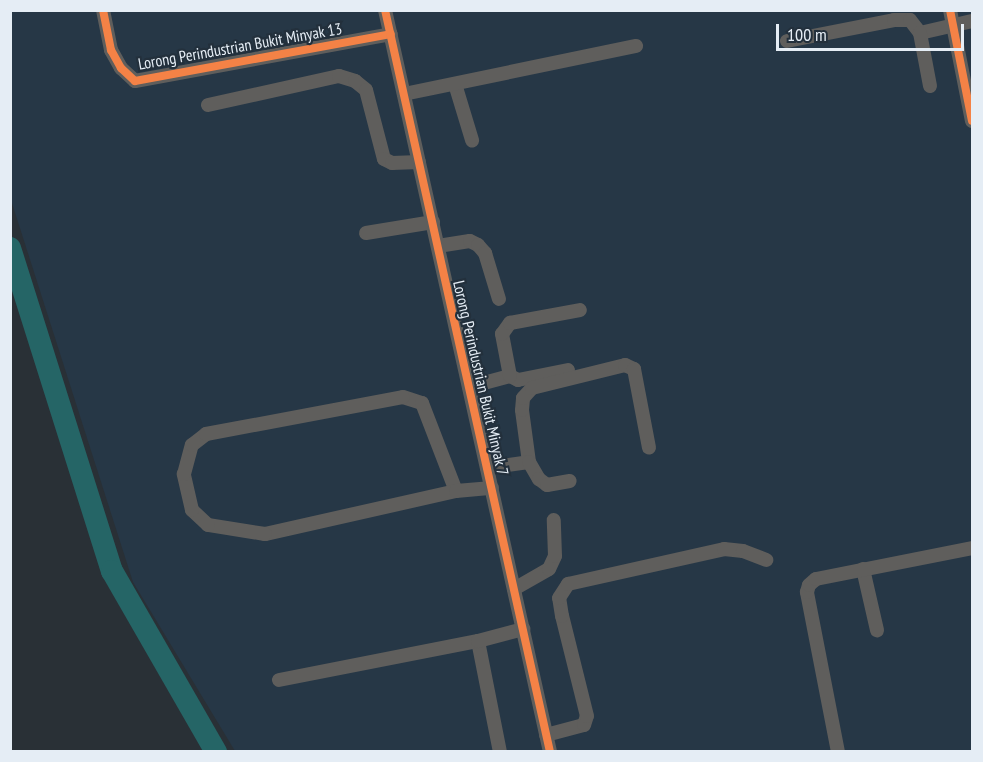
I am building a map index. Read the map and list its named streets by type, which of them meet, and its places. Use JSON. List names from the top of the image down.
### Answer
{
  "streets": {
    "street": ["Lorong Perindustrian Bukit Minyak 13", "Lorong Perindustrian Bukit Minyak 7"]
  },
  "crossings": [
    ["Lorong Perindustrian Bukit Minyak 13", "Lorong Perindustrian Bukit Minyak 7"]
  ],
  "scale_bar": "100 m"
}
